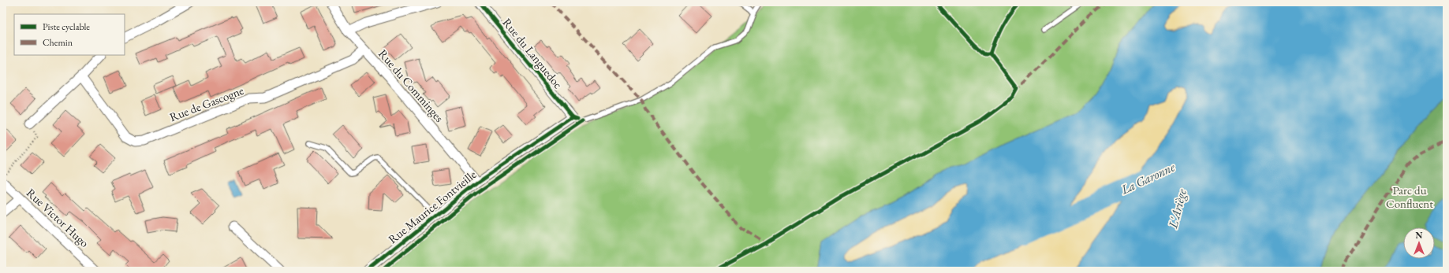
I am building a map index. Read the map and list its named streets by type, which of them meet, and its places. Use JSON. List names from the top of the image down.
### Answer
{
  "streets": {
    "street": [
      "Rue du Languedoc",
      "Rue du Comminges",
      "Rue de Gascogne",
      "Rue Maurice Fontvieille",
      "Rue Victor Hugo"
    ]
  },
  "crossings": [
    ["Rue du Languedoc", "Rue Maurice Fontvieille"],
    ["Rue du Comminges", "Rue de Gascogne"],
    ["Rue du Comminges", "Rue Maurice Fontvieille"]
  ],
  "water": ["La Garonne", "L'Ariège"],
  "parks": ["Parc du Confluent"],
  "legend": ["Piste cyclable", "Chemin"],
  "north": "top"
}
